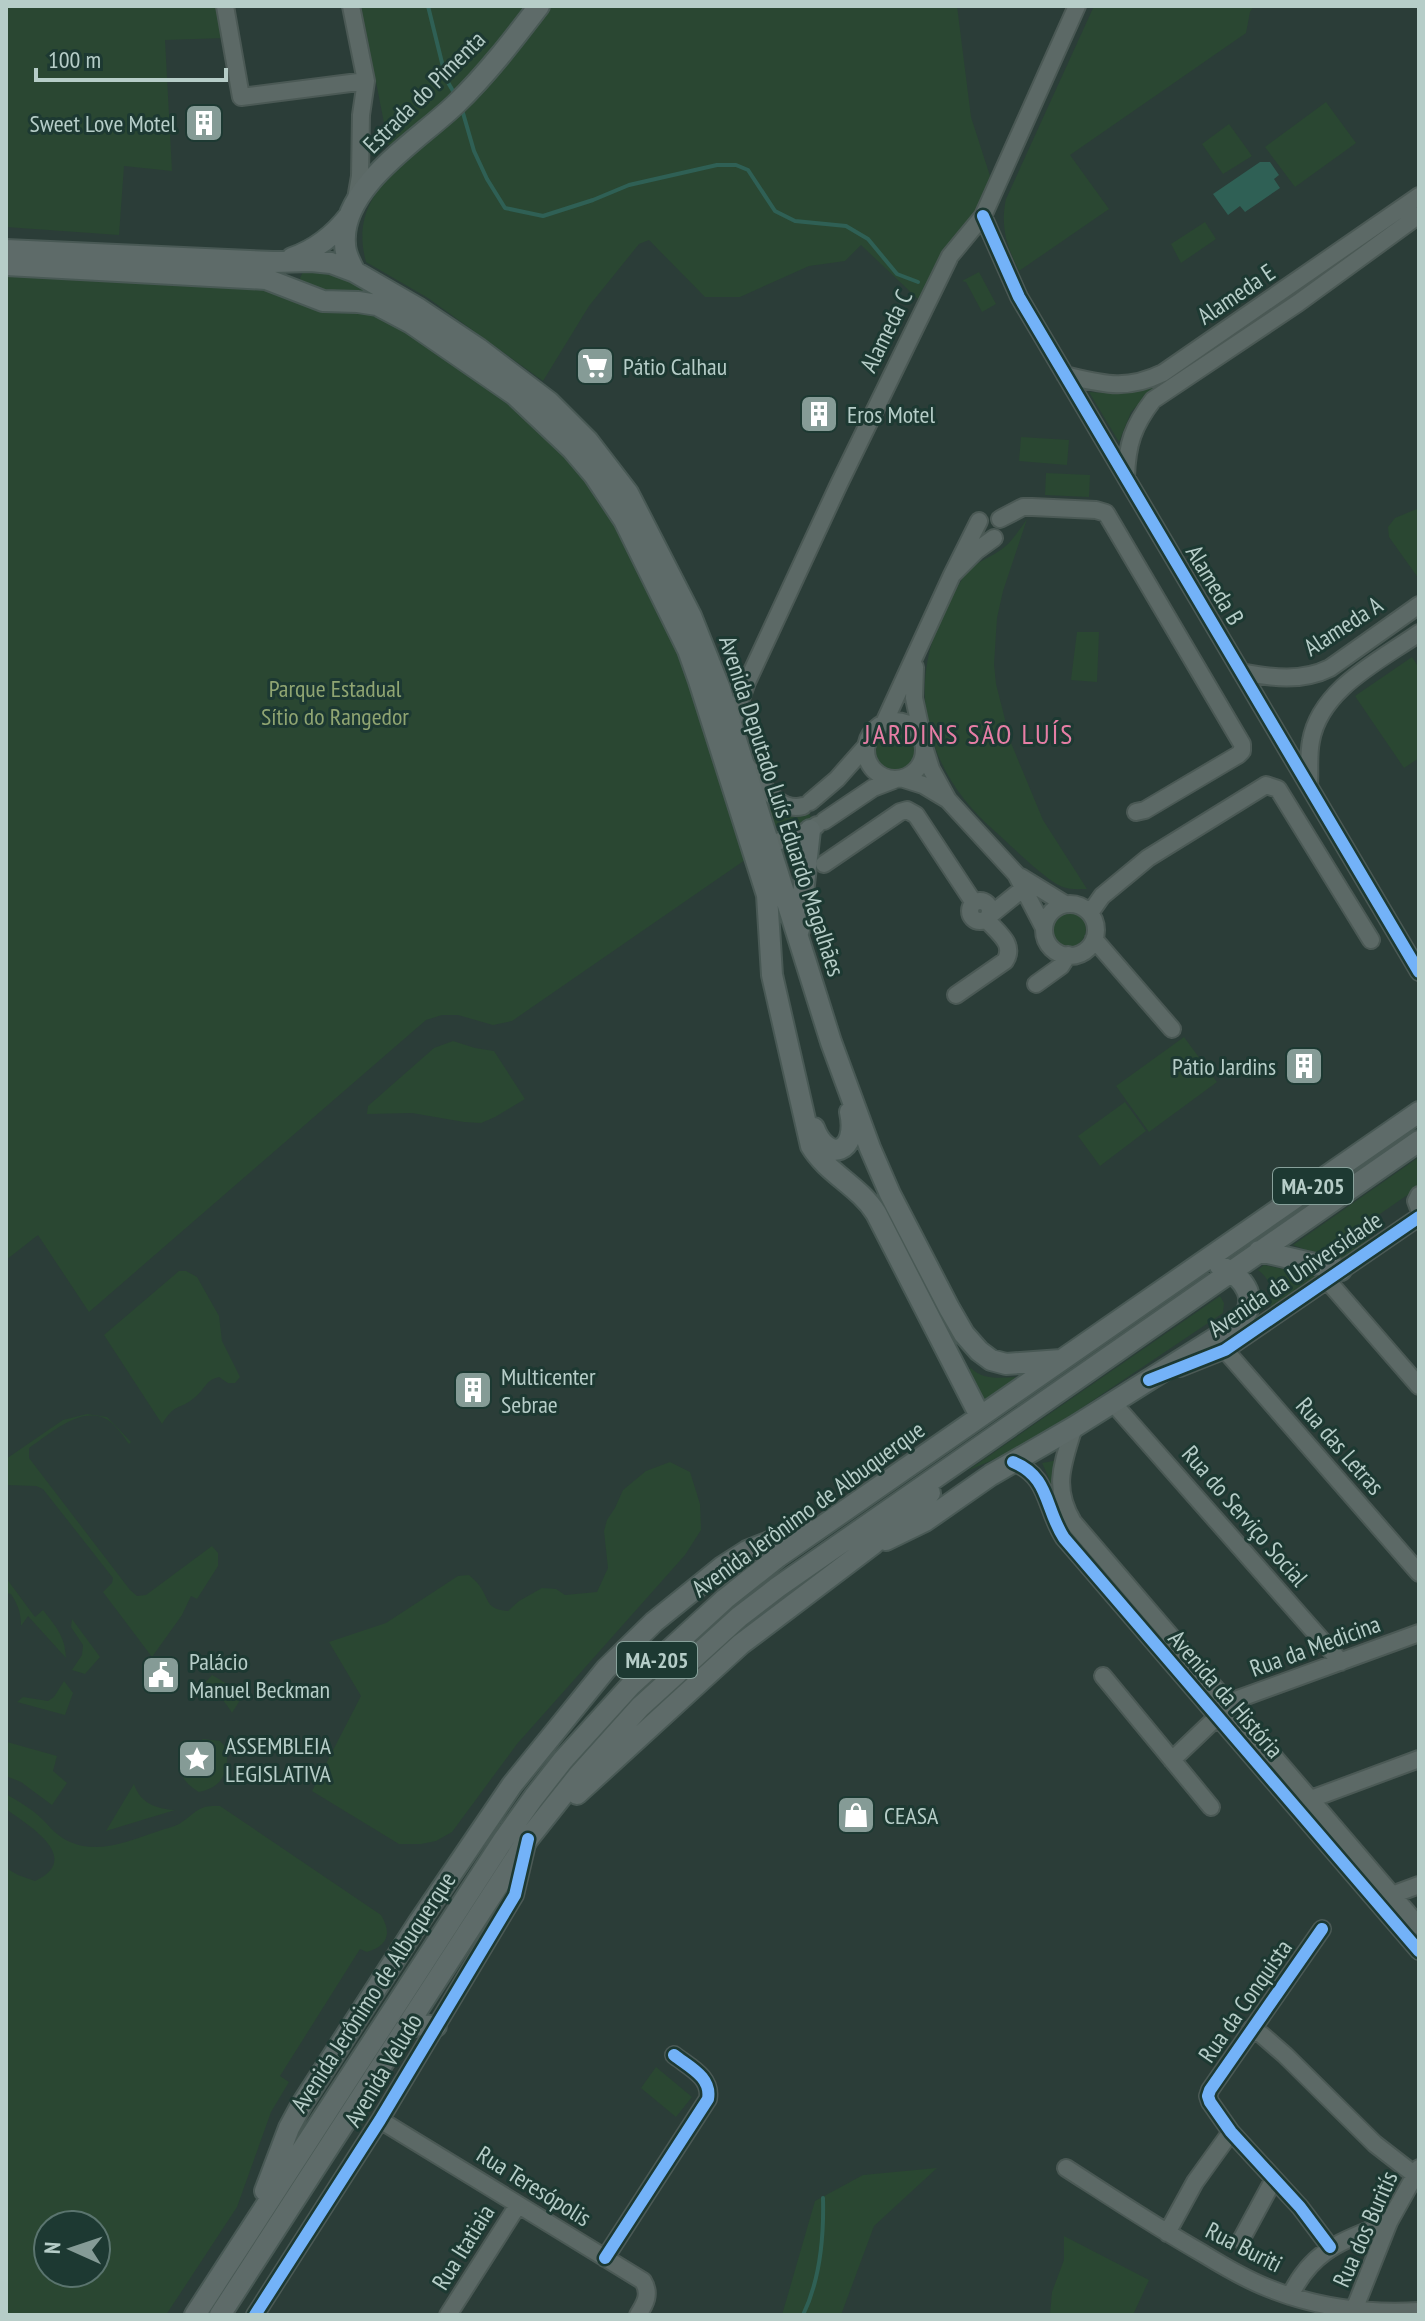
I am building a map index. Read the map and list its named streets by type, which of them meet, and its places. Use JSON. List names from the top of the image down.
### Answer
{
  "streets": {
    "main road": [
      "Estrada do Pimenta",
      "Avenida Deputado Luís Eduardo Magalhães",
      "MA-205",
      "Avenida da Universidade",
      "Avenida Jerônimo de Albuquerque"
    ],
    "street": [
      "Alameda E",
      "Alameda C",
      "Alameda B",
      "Alameda A",
      "Rua das Letras",
      "Rua do Serviço Social",
      "Rua da Medicina",
      "Avenida da História",
      "Rua da Conquista",
      "Avenida Veludo",
      "Rua Teresópolis",
      "Rua dos Buritís",
      "Rua Itatiaia",
      "Rua Buriti"
    ]
  },
  "crossings": [
    ["Estrada do Pimenta", "Avenida Deputado Luís Eduardo Magalhães"],
    ["Alameda E", "Alameda B"],
    ["Alameda C", "Alameda B"],
    ["Alameda C", "Avenida Deputado Luís Eduardo Magalhães"],
    ["Alameda B", "Alameda A"],
    ["Avenida Deputado Luís Eduardo Magalhães", "Avenida Jerônimo de Albuquerque"],
    ["MA-205", "Avenida Jerônimo de Albuquerque"],
    ["Avenida da Universidade", "Rua das Letras"],
    ["Avenida da Universidade", "Avenida Jerônimo de Albuquerque"],
    ["Avenida da Universidade", "Rua do Serviço Social"],
    ["Avenida Jerônimo de Albuquerque", "Avenida Veludo"],
    ["Rua do Serviço Social", "Rua da Medicina"],
    ["Rua da Medicina", "Avenida da História"],
    ["Avenida Veludo", "Rua Teresópolis"],
    ["Rua Teresópolis", "Rua Itatiaia"],
    ["Rua dos Buritís", "Rua Buriti"]
  ],
  "districts": ["JARDINS SÃO LUÍS"],
  "parks": ["Parque Estadual Sítio do Rangedor"],
  "places": {
    "building": [
      "Sweet Love Motel",
      "Eros Motel",
      "Pátio Jardins",
      "Multicenter Sebrae"
    ],
    "supermarket": ["Pátio Calhau"],
    "public building": ["Palácio Manuel Beckman"],
    "place": ["ASSEMBLEIA LEGISLATIVA"],
    "shop": ["CEASA"]
  },
  "scale_bar": "100 m",
  "north": "left"
}
